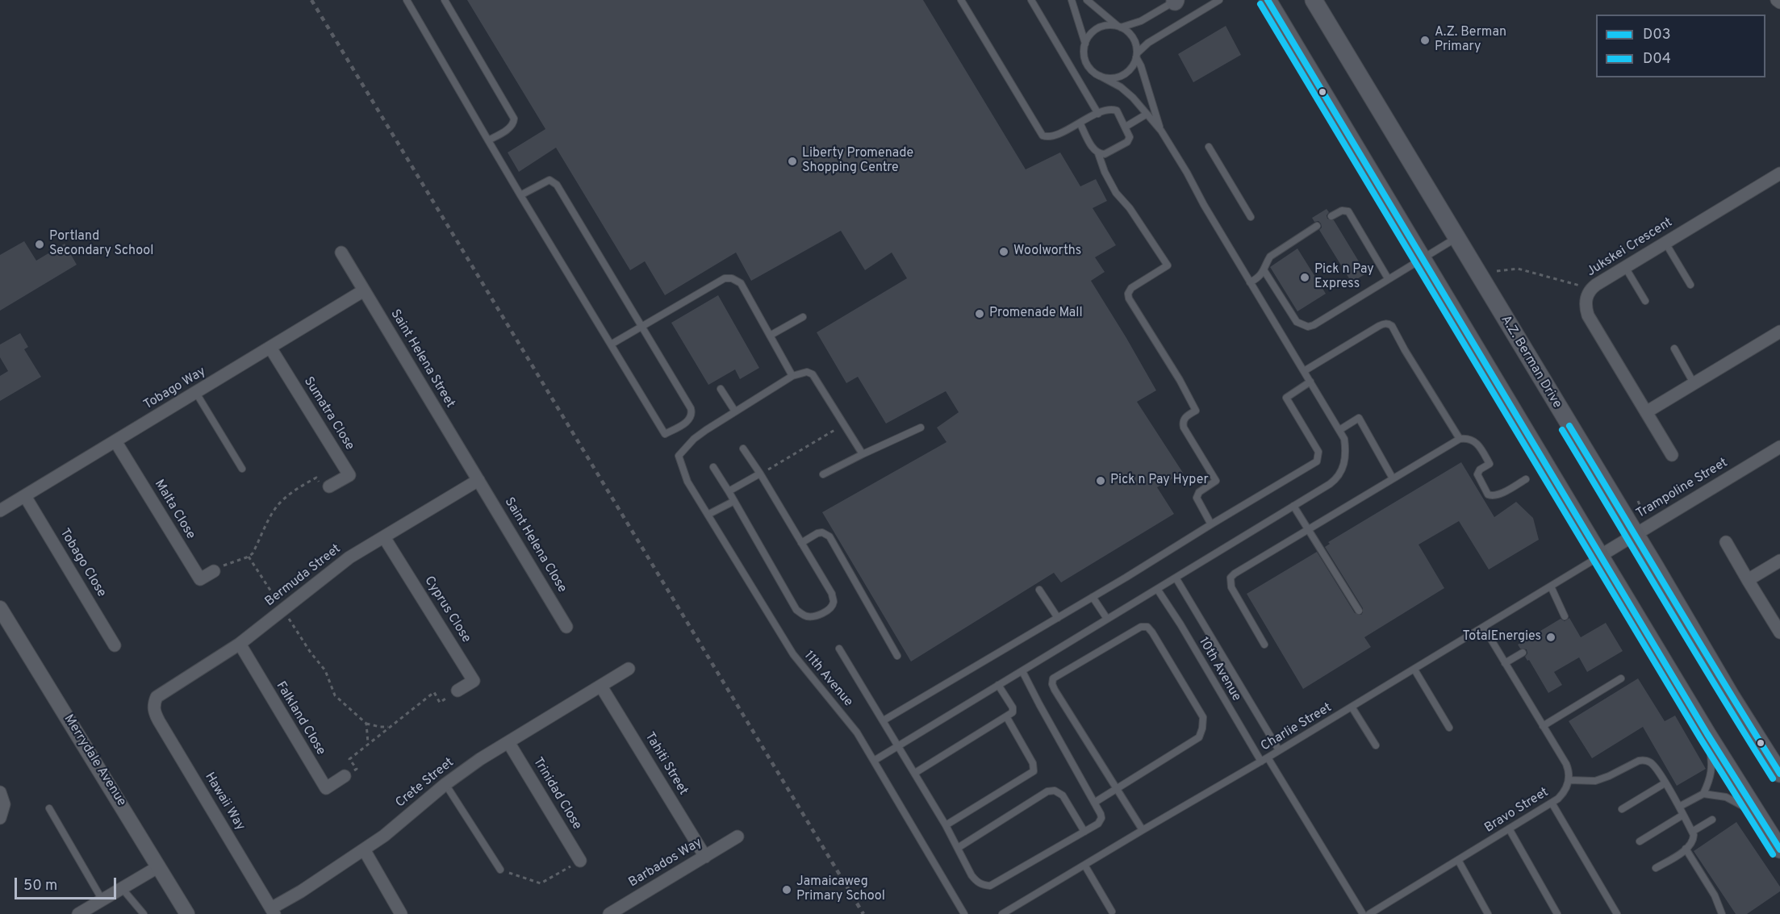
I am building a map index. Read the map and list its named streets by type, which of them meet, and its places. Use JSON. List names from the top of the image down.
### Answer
{
  "streets": {
    "main road": ["A.Z. Berman Drive"],
    "street": [
      "Jukskei Crescent",
      "Saint Helena Street",
      "Tobago Way",
      "Sumatra Close",
      "Trampoline Street",
      "Malta Close",
      "Saint Helena Close",
      "Tobago Close",
      "Bermuda Street",
      "Cyprus Close",
      "Falkland Close",
      "Merrydale Avenue",
      "Tahiti Street",
      "Crete Street",
      "Trinidad Close",
      "Hawaii Way",
      "Barbados Way"
    ],
    "lane": [
      "10th Avenue",
      "11th Avenue",
      "Charlie Street",
      "Bravo Street"
    ]
  },
  "crossings": [
    ["Saint Helena Street", "Tobago Way"],
    ["Saint Helena Street", "Saint Helena Close"],
    ["Saint Helena Street", "Bermuda Street"],
    ["A.Z. Berman Drive", "Trampoline Street"],
    ["Tobago Way", "Sumatra Close"],
    ["Tobago Way", "Malta Close"],
    ["Tobago Way", "Tobago Close"],
    ["Trampoline Street", "Charlie Street"],
    ["Saint Helena Close", "Bermuda Street"],
    ["Bermuda Street", "Cyprus Close"],
    ["Bermuda Street", "Falkland Close"],
    ["Bermuda Street", "Hawaii Way"],
    ["10th Avenue", "Charlie Street"],
    ["Tahiti Street", "Crete Street"],
    ["Tahiti Street", "Barbados Way"],
    ["Crete Street", "Trinidad Close"],
    ["Crete Street", "Hawaii Way"]
  ],
  "places": [
    "A.Z. Berman Primary",
    "Liberty Promenade Shopping Centre",
    "Portland Secondary School",
    "Woolworths",
    "Pick n Pay Express",
    "Promenade Mall",
    "Pick n Pay Hyper",
    "TotalEnergies",
    "Jamaicaweg Primary School"
  ],
  "lines": ["transit line D03", "transit line D04"],
  "legend": ["D03", "D04"],
  "scale_bar": "50 m"
}
